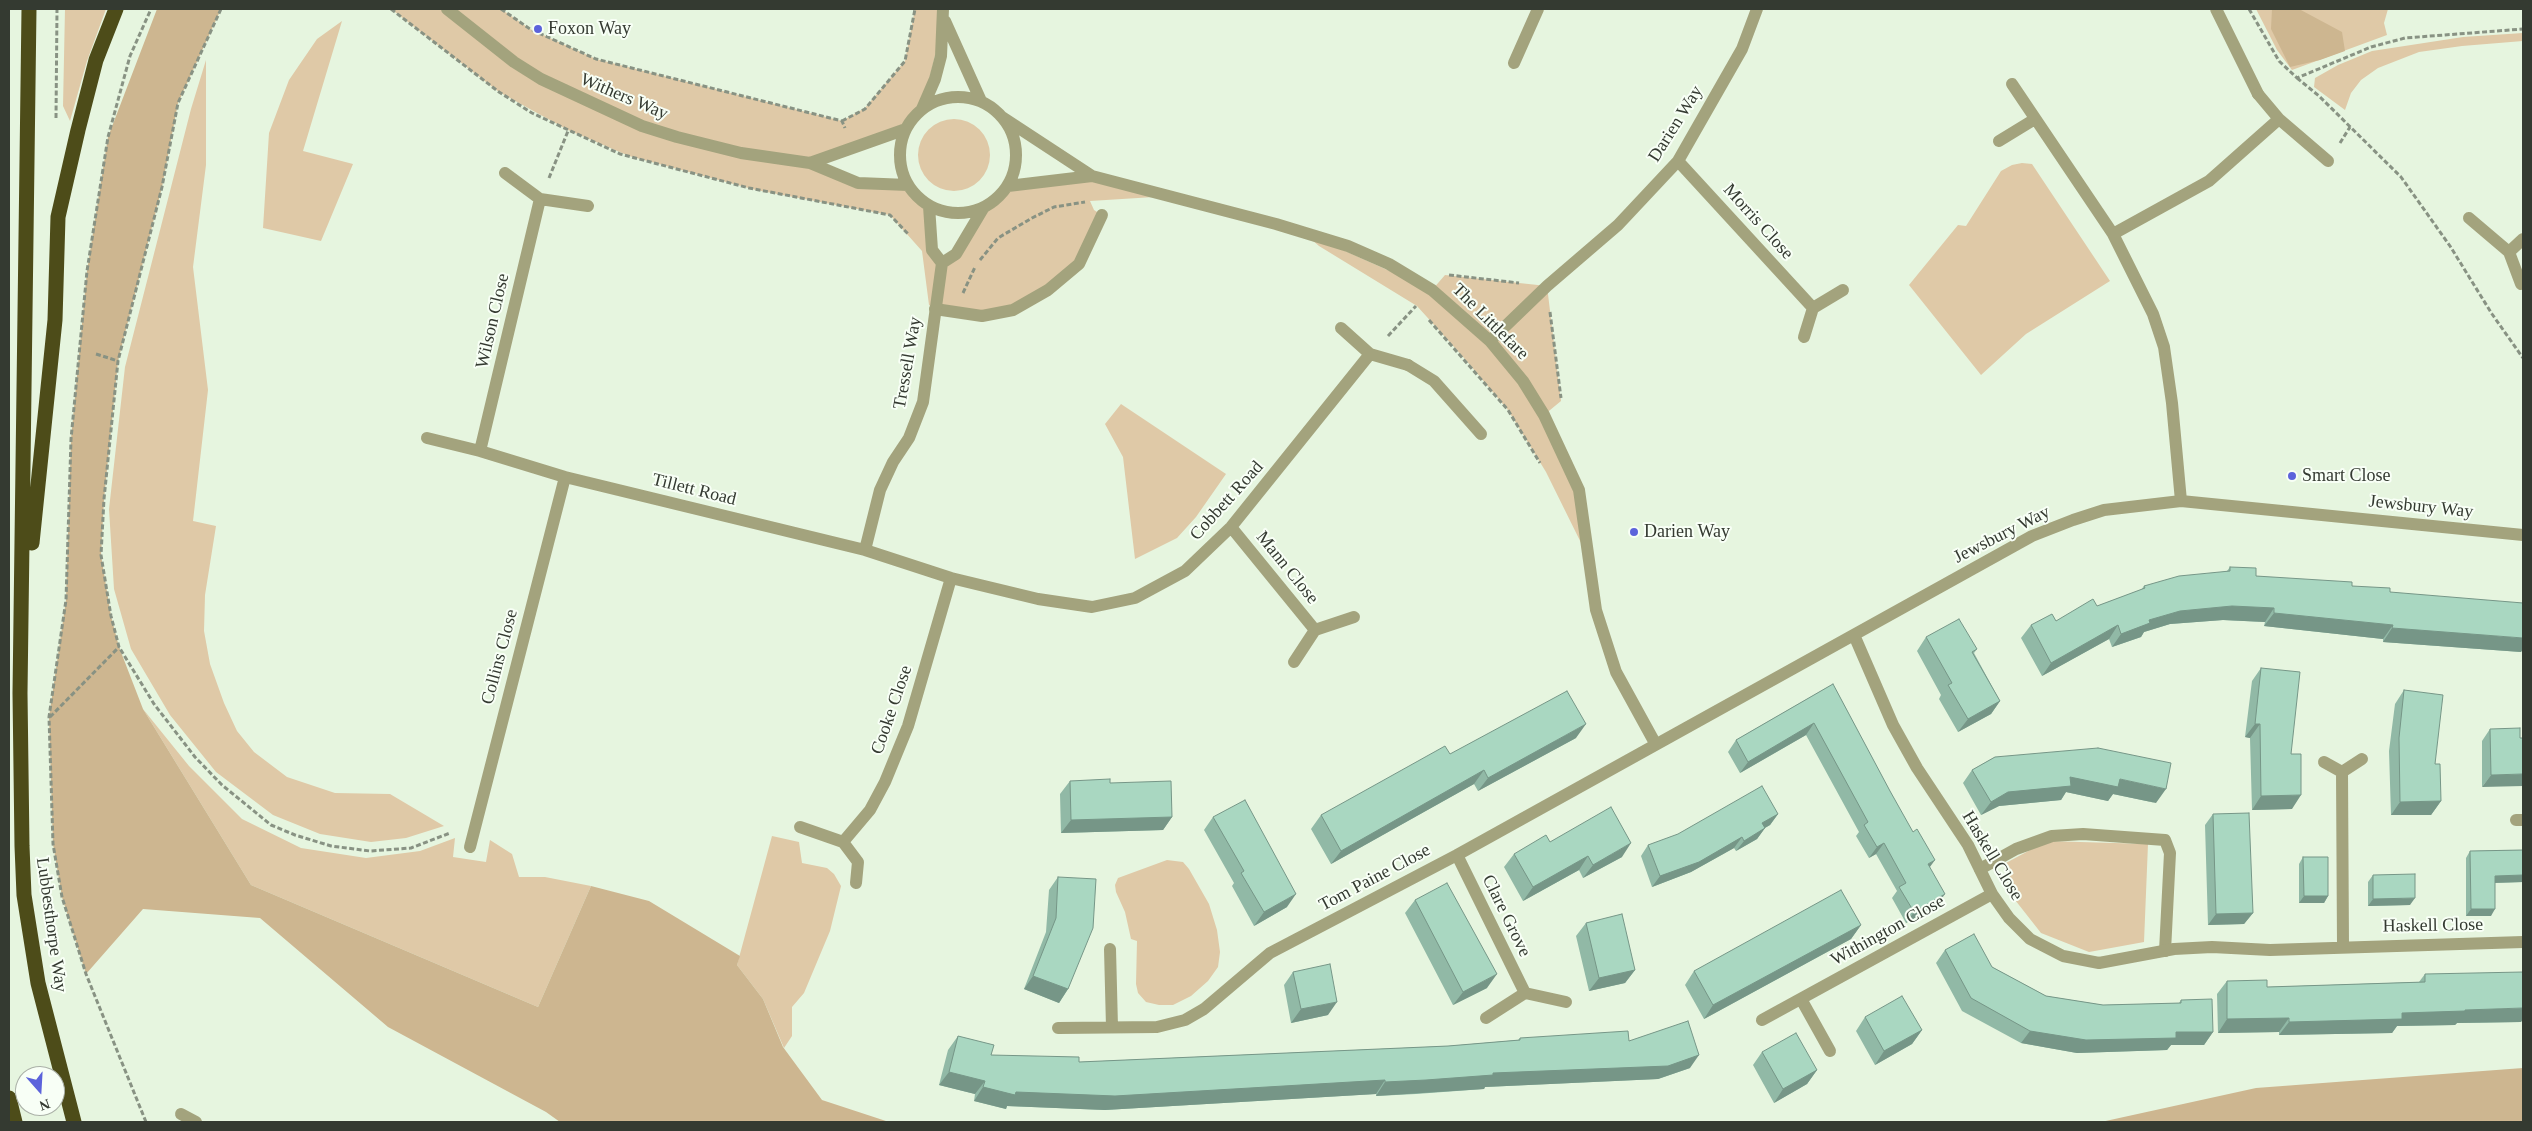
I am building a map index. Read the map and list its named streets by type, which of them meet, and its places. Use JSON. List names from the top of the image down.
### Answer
{
  "streets": {
    "highway": ["Lubbesthorpe Way"],
    "street": [
      "Withers Way",
      "Darien Way",
      "Morris Close",
      "Wilson Close",
      "The Littlefare",
      "Tressell Way",
      "Tillett Road",
      "Cobbett Road",
      "Jewsbury Way",
      "Mann Close",
      "Collins Close",
      "Cooke Close",
      "Haskell Close",
      "Tom Paine Close",
      "Clare Grove",
      "Withington Close"
    ]
  },
  "crossings": [
    ["Withers Way", "The Littlefare"],
    ["Darien Way", "Morris Close"],
    ["Darien Way", "The Littlefare"],
    ["Wilson Close", "Tillett Road"],
    ["The Littlefare", "Jewsbury Way"],
    ["The Littlefare", "Tom Paine Close"],
    ["Tressell Way", "Tillett Road"],
    ["Tillett Road", "Cobbett Road"],
    ["Tillett Road", "Collins Close"],
    ["Tillett Road", "Cooke Close"],
    ["Cobbett Road", "Mann Close"],
    ["Cobbett Road", "Cooke Close"],
    ["Jewsbury Way", "Haskell Close"],
    ["Jewsbury Way", "Tom Paine Close"],
    ["Haskell Close", "Withington Close"],
    ["Tom Paine Close", "Clare Grove"]
  ],
  "places": ["Foxon Way", "Smart Close", "Darien Way"],
  "north": "bottom"
}
